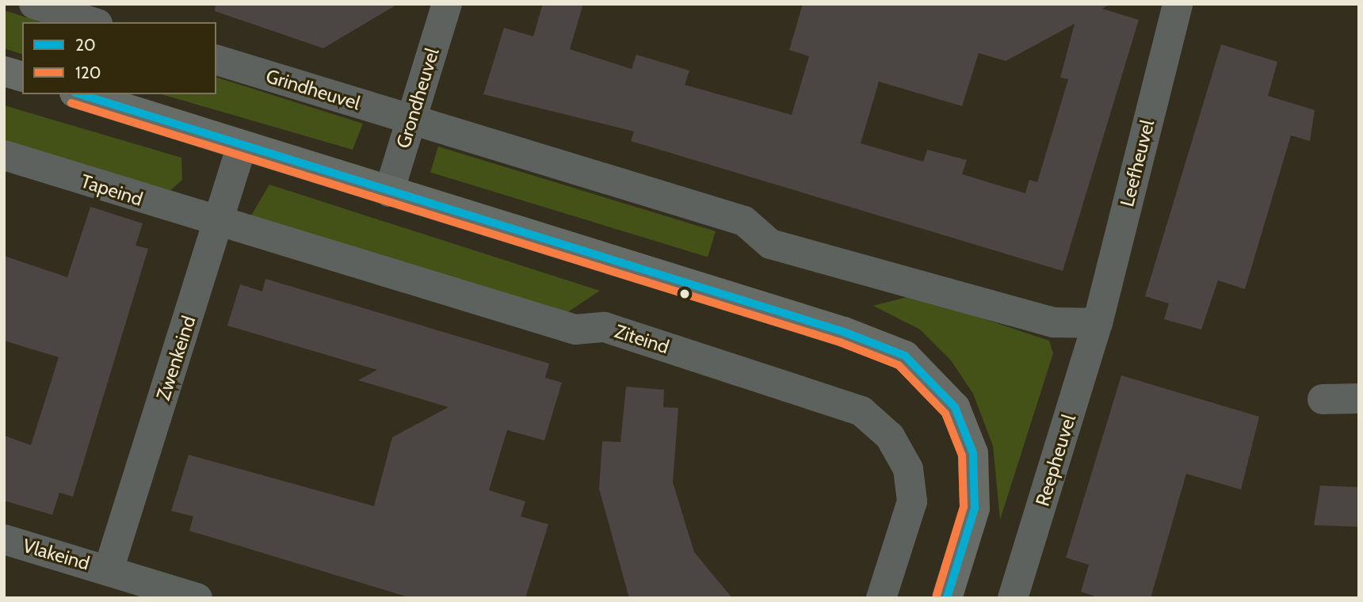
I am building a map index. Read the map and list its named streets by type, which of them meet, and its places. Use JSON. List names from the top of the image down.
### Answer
{
  "streets": {
    "street": [
      "Grindheuvel",
      "Grondheuvel",
      "Leefheuvel",
      "Tapeind",
      "Ziteind",
      "Zwenkeind",
      "Reepheuvel",
      "Vlakeind"
    ]
  },
  "crossings": [
    ["Grindheuvel", "Grondheuvel"],
    ["Grindheuvel", "Leefheuvel"],
    ["Grindheuvel", "Reepheuvel"],
    ["Leefheuvel", "Reepheuvel"],
    ["Tapeind", "Ziteind"],
    ["Tapeind", "Zwenkeind"],
    ["Ziteind", "Zwenkeind"],
    ["Zwenkeind", "Vlakeind"]
  ],
  "lines": ["transit line 20", "transit line 120"],
  "legend": ["20", "120"]
}
